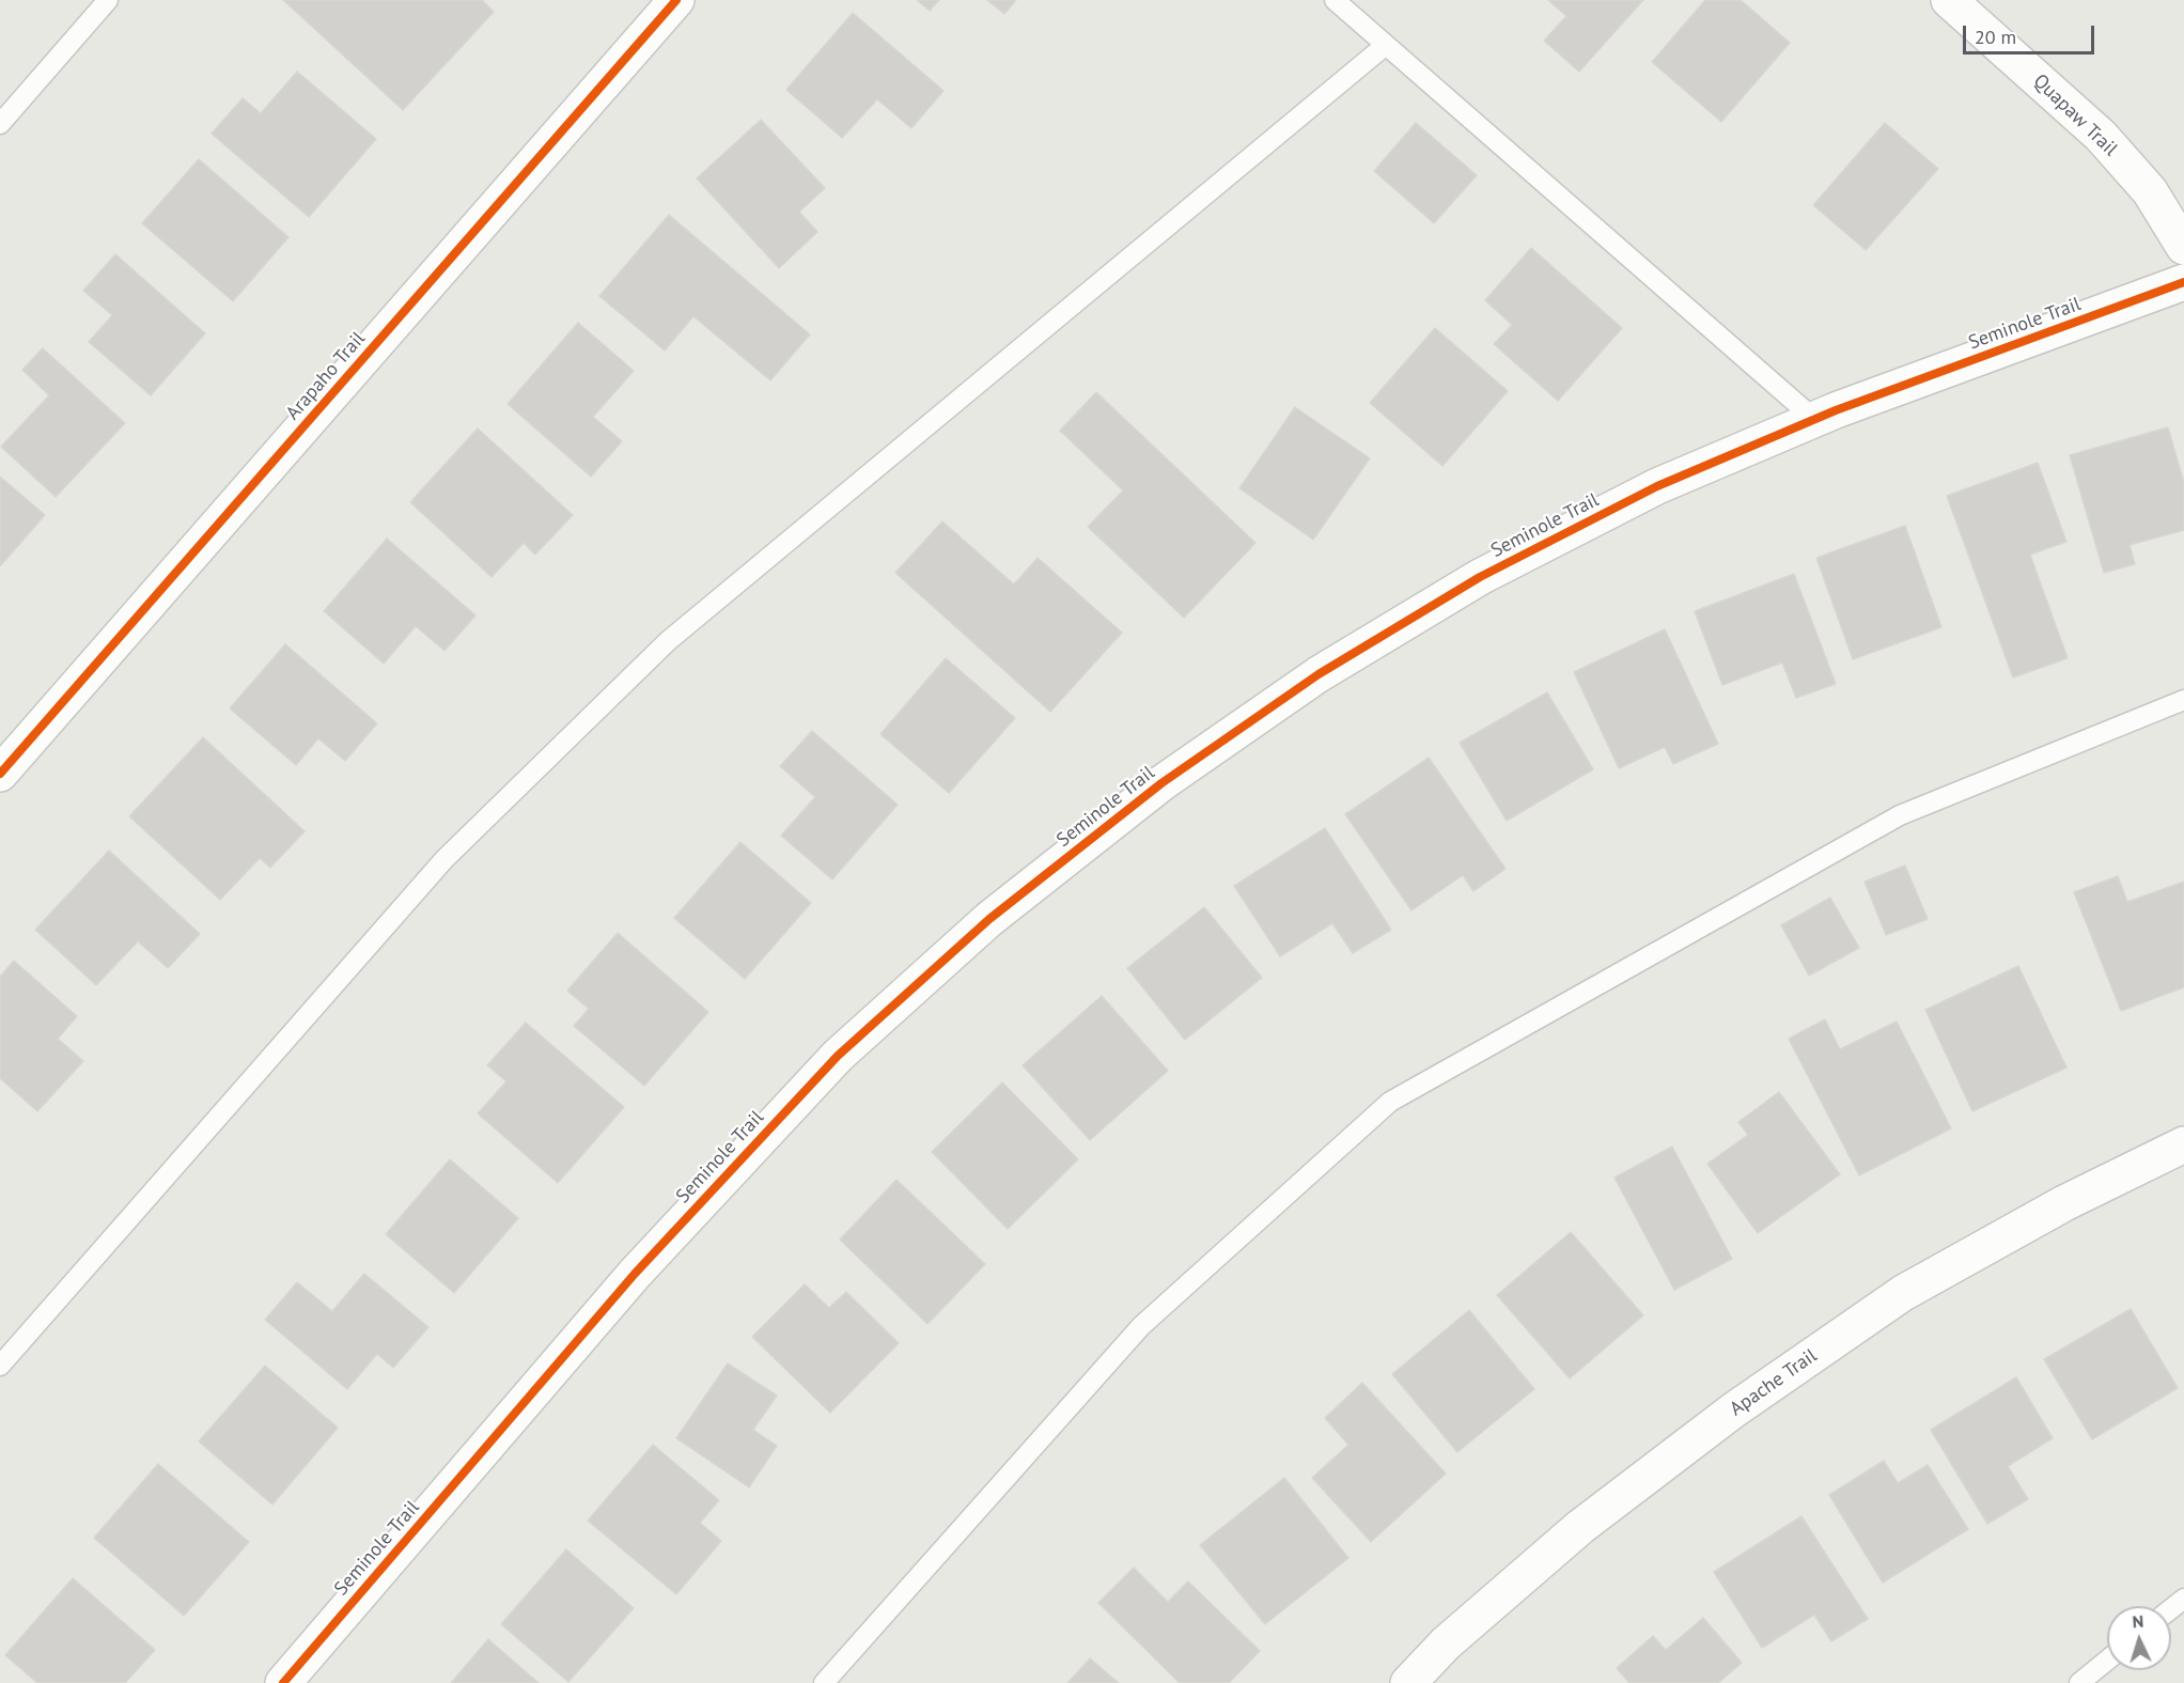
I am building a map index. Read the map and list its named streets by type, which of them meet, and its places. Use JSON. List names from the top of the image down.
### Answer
{
  "streets": {
    "street": [
      "Quapaw Trail",
      "Seminole Trail",
      "Arapaho Trail",
      "Apache Trail"
    ]
  },
  "scale_bar": "20 m",
  "north": "top"
}
